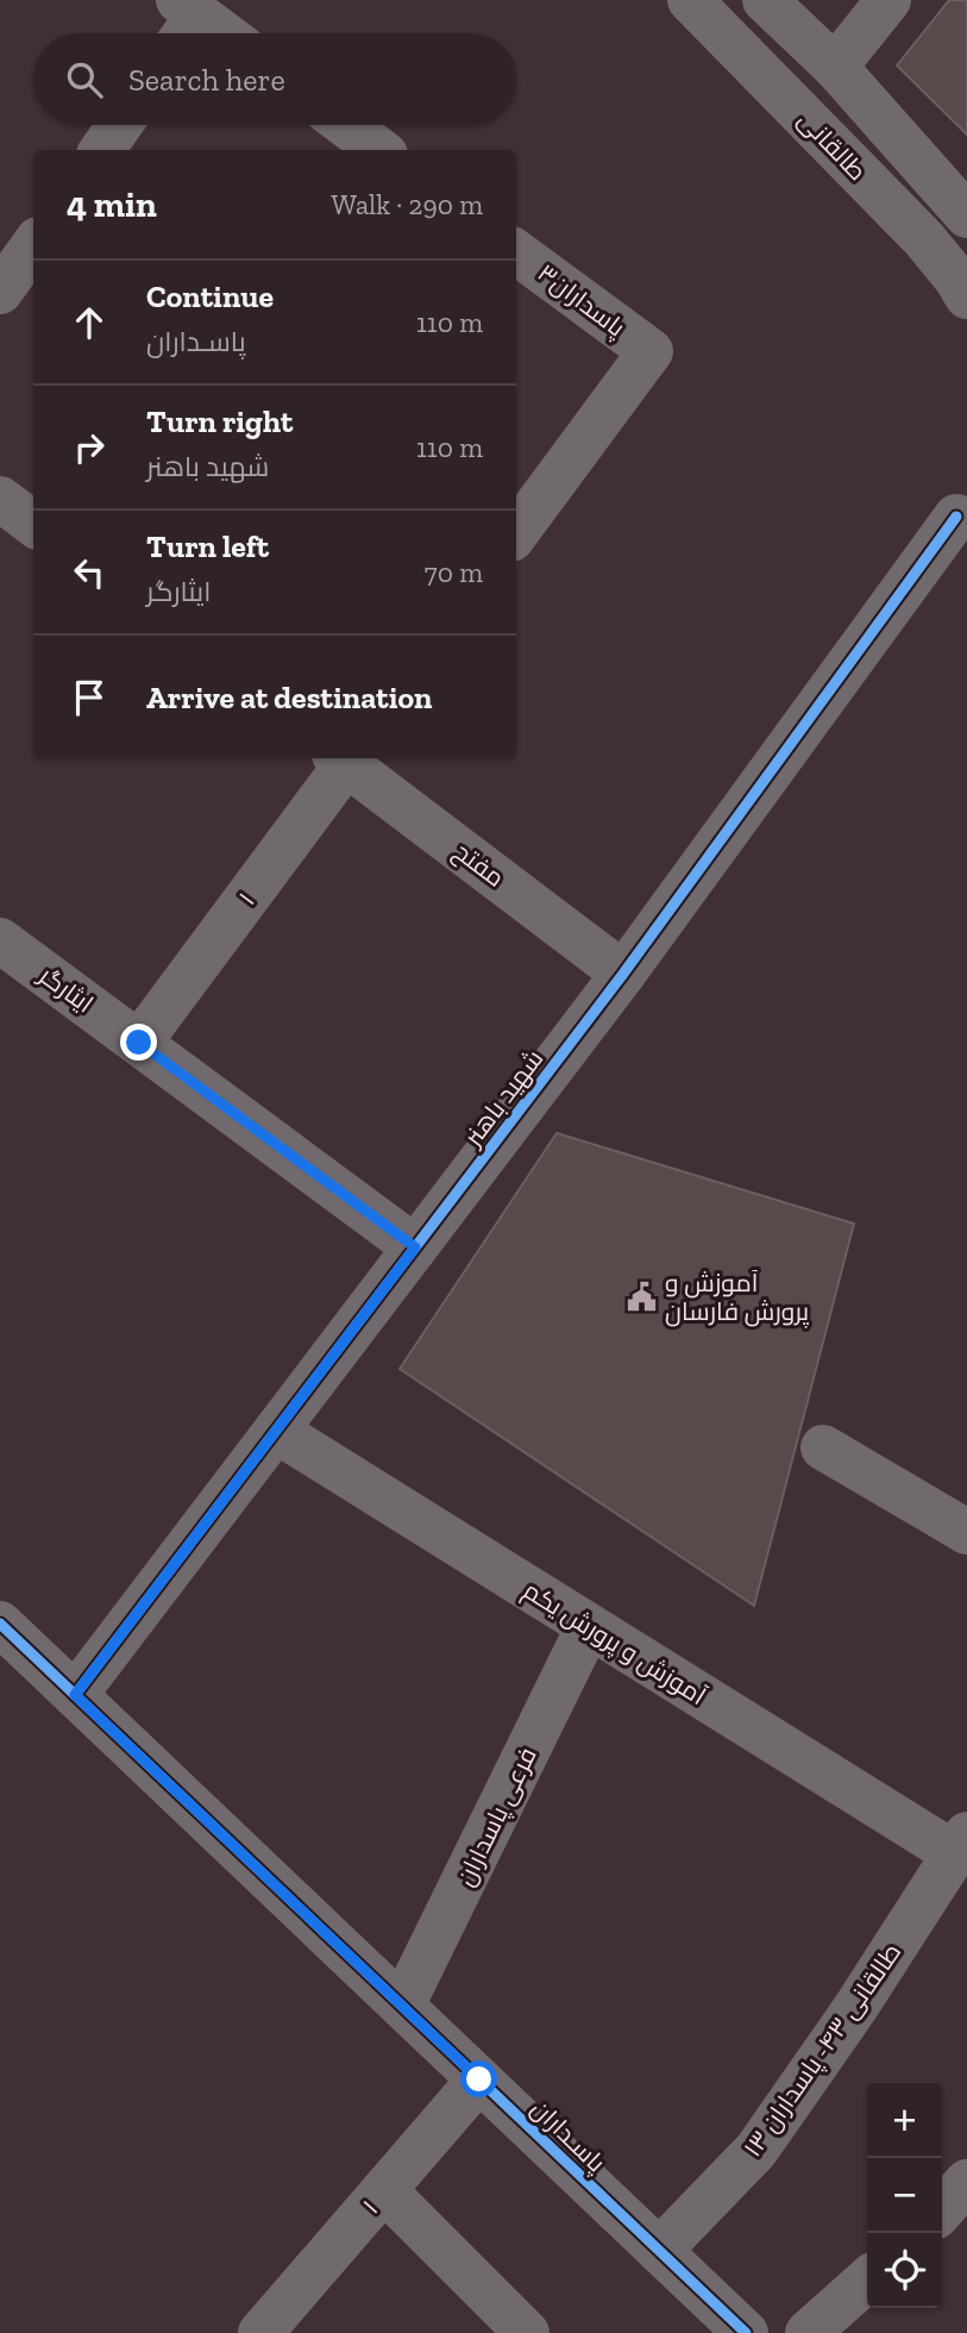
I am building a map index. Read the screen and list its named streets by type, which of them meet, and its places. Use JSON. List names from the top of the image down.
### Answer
{
  "streets": {
    "street": [
      "طالقانی",
      "پاسداران۳",
      "مفتح",
      "۱",
      "ایثارگر",
      "شهید باهنر",
      "آموزش و پرورش یکم",
      "فرعی پاسداران",
      "طالقانی ۴۳- پاسداران ۱۳",
      "پاسـداران"
    ]
  },
  "crossings": [
    ["مفتح", "شهید باهنر"],
    ["۱", "ایثارگر"],
    ["۱", "پاسـداران"],
    ["ایثارگر", "شهید باهنر"],
    ["شهید باهنر", "آموزش و پرورش یکم"],
    ["شهید باهنر", "پاسـداران"],
    ["آموزش و پرورش یکم", "فرعی پاسداران"],
    ["آموزش و پرورش یکم", "طالقانی ۴۳- پاسداران ۱۳"],
    ["فرعی پاسداران", "پاسـداران"],
    ["طالقانی ۴۳- پاسداران ۱۳", "پاسـداران"]
  ],
  "places": {
    "public building": ["آموزش و پرورش فارسان"]
  },
  "page": {
    "search": "Search here",
    "heading": ["4 min", "Walk · 290 m"],
    "list": [
      ["Continue", "پاسـداران", "110 m"],
      ["Turn right", "شهید باهنر", "110 m"],
      ["Turn left", "ایثارگر", "70 m"],
      "Arrive at destination"
    ],
    "map_buttons": ["+", "−"]
  }
}
